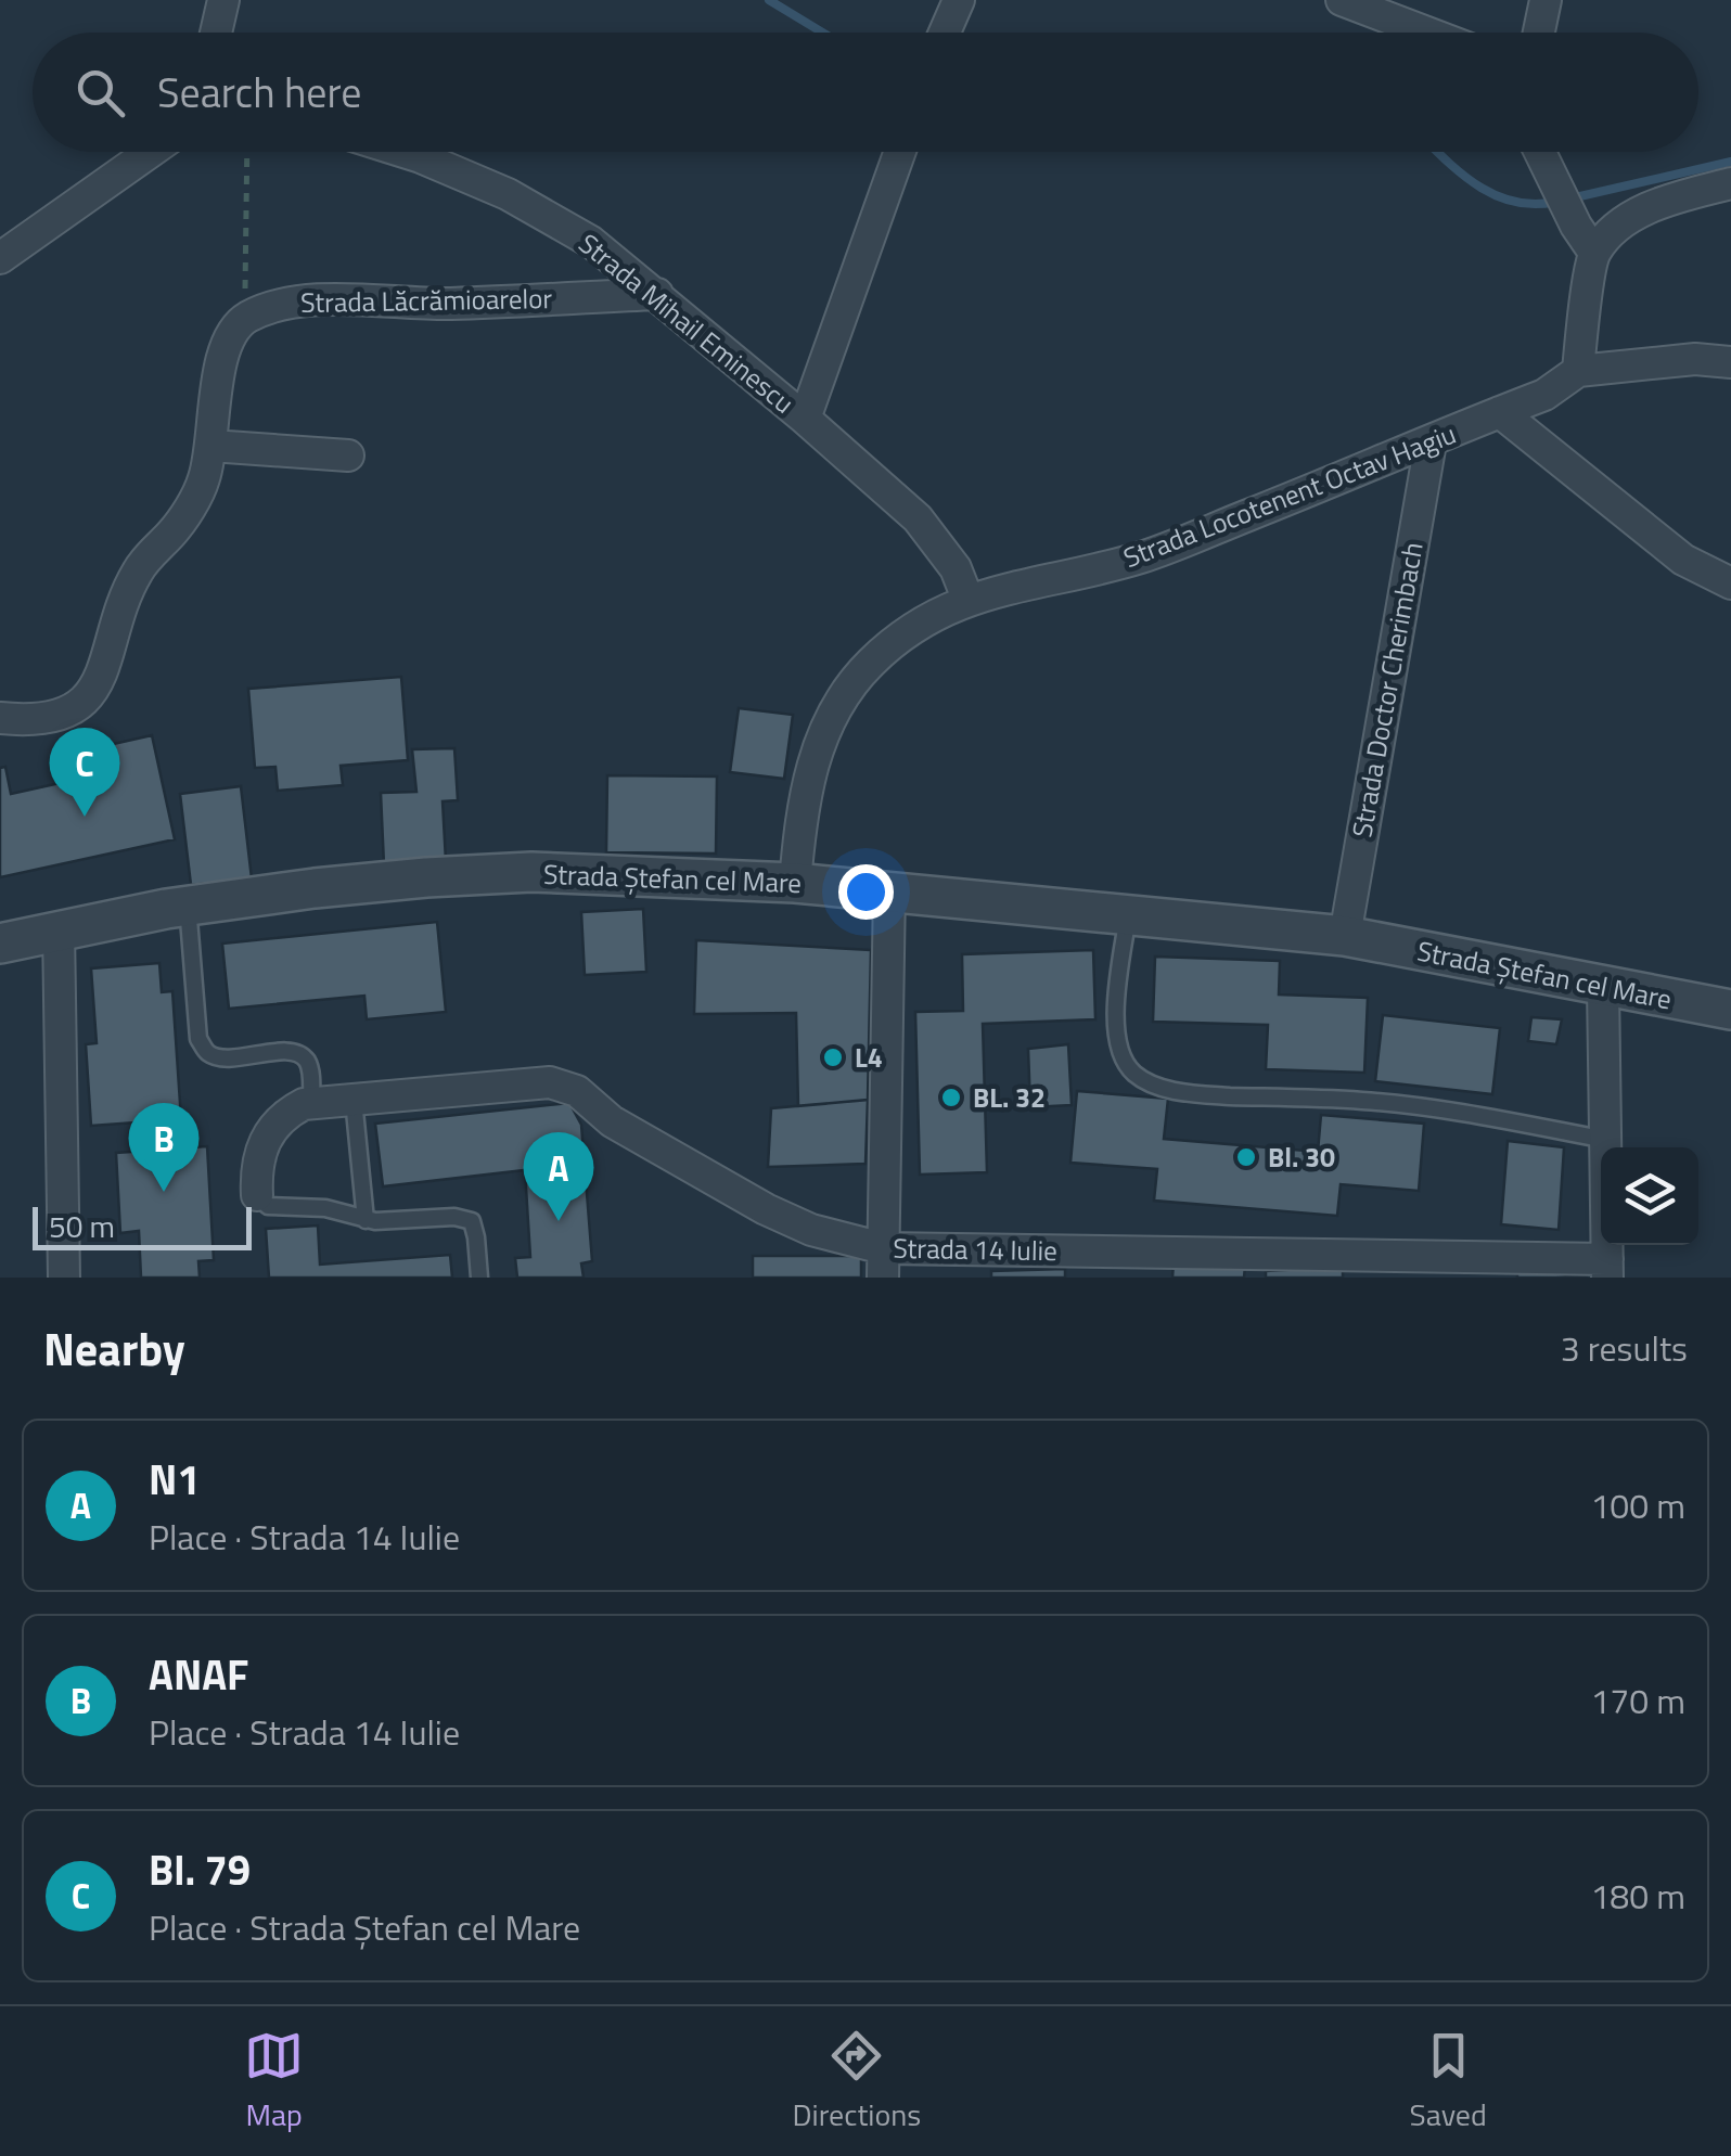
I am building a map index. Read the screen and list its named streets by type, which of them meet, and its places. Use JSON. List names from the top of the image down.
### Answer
{
  "streets": {
    "street": [
      "Strada Lăcrămioarelor",
      "Strada Mihail Eminescu",
      "Strada Locotenent Octav Hagiu",
      "Strada Doctor Cherimbach",
      "Strada Ștefan cel Mare",
      "Strada 14 Iulie"
    ]
  },
  "crossings": [
    ["Strada Lăcrămioarelor", "Strada Mihail Eminescu"],
    ["Strada Mihail Eminescu", "Strada Locotenent Octav Hagiu"],
    ["Strada Locotenent Octav Hagiu", "Strada Doctor Cherimbach"],
    ["Strada Locotenent Octav Hagiu", "Strada Ștefan cel Mare"],
    ["Strada Doctor Cherimbach", "Strada Ștefan cel Mare"]
  ],
  "places": ["L4", "BL. 32", "Bl. 30"],
  "scale_bar": "50 m",
  "page": {
    "search": "Search here",
    "pins": ["C", "B", "A"],
    "scale": "50 m",
    "heading": ["Nearby", "3 results"],
    "list": [
      {
        "mark": "A",
        "name": "N1",
        "note": "Place · Strada 14 Iulie",
        "value": "100 m"
      },
      {
        "mark": "B",
        "name": "ANAF",
        "note": "Place · Strada 14 Iulie",
        "value": "170 m"
      },
      {
        "mark": "C",
        "name": "Bl. 79",
        "note": "Place · Strada Ștefan cel Mare",
        "value": "180 m"
      }
    ],
    "nav": ["Map", "Directions", "Saved"]
  }
}
